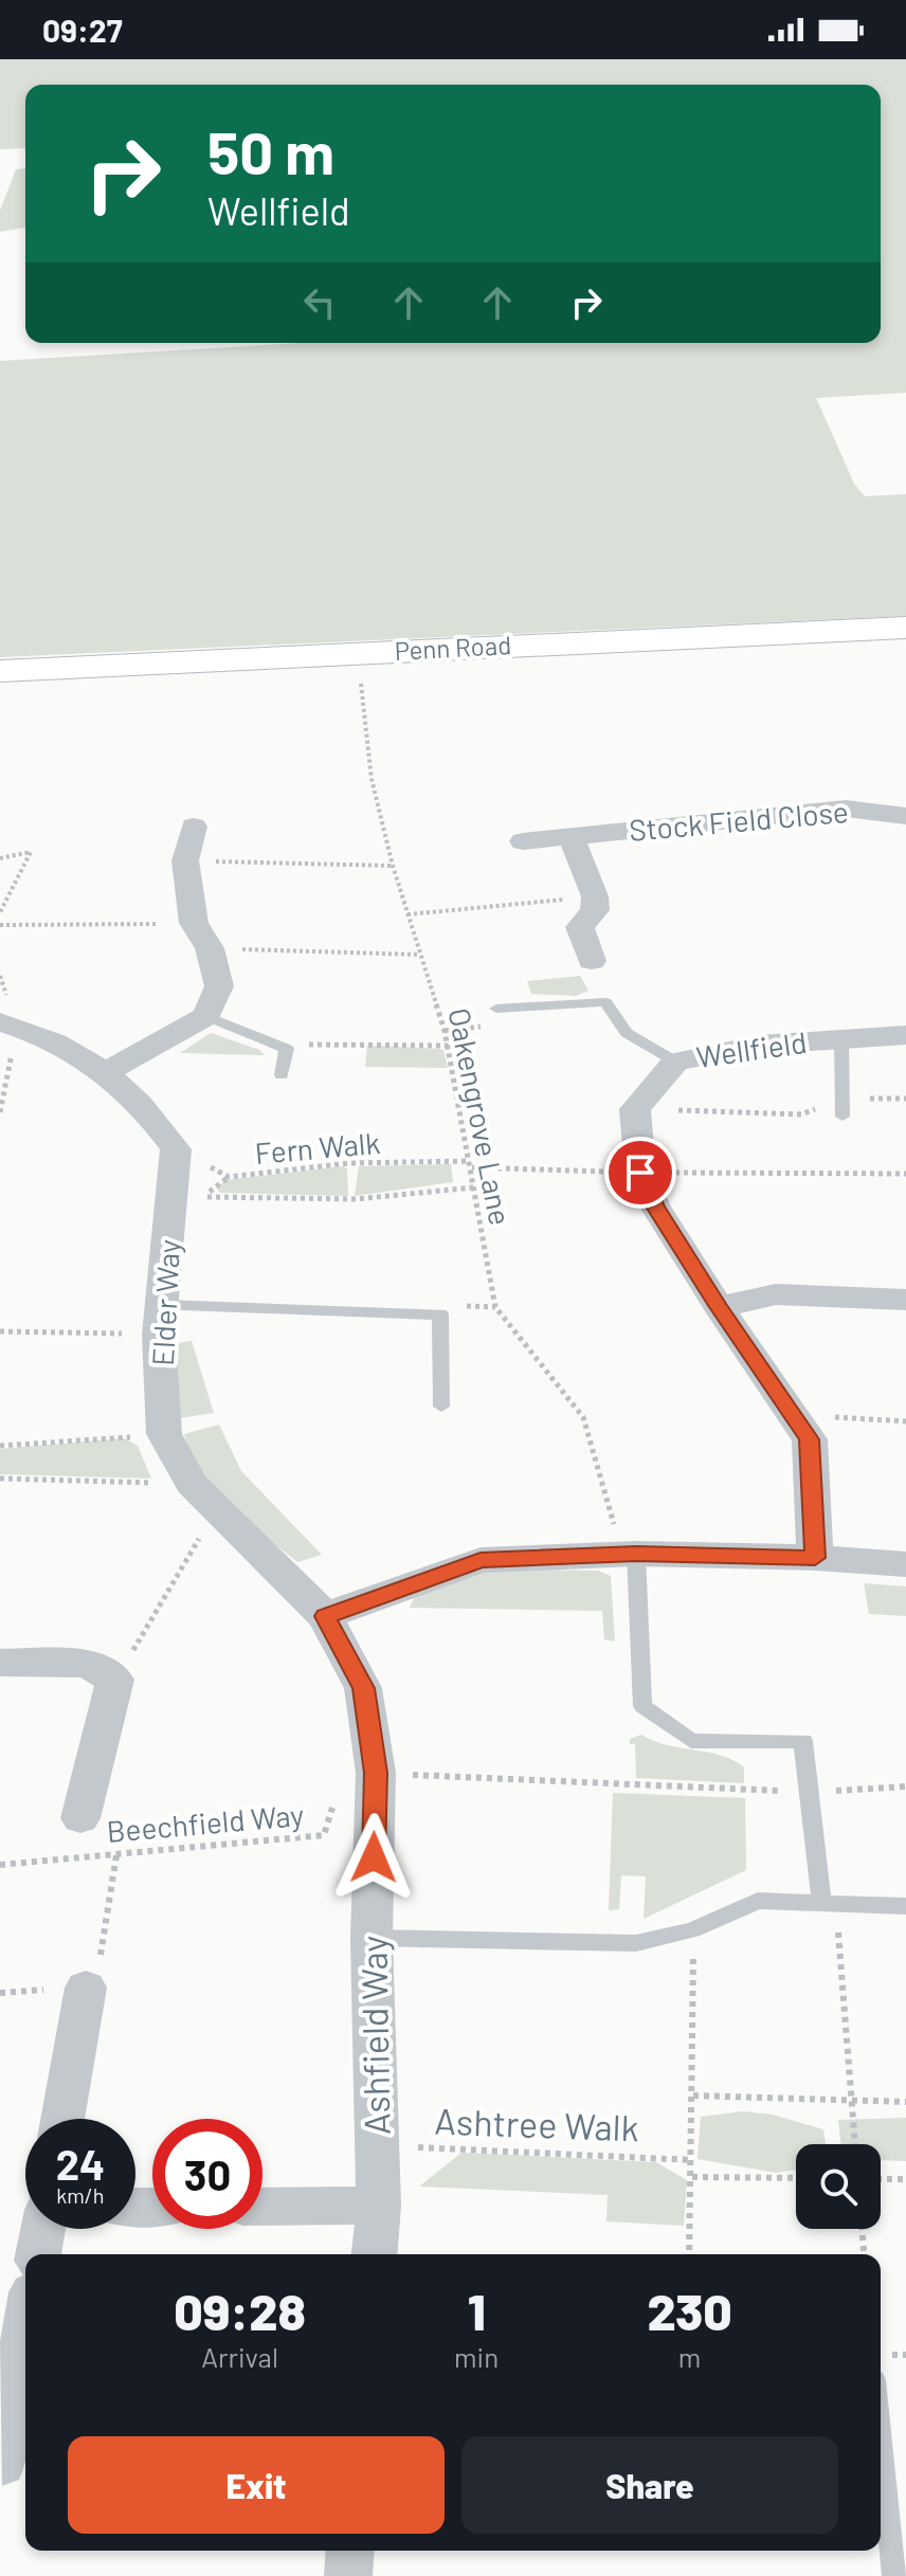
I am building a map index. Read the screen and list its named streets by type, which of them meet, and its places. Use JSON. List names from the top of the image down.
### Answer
{
  "streets": {
    "main road": ["Penn Road"],
    "street": [
      "Stock Field Close",
      "Wellfield",
      "Elder Way",
      "Ashfield Way"
    ],
    "path": [
      "Oakengrove Lane",
      "Fern Walk",
      "Beechfield Way",
      "Ashtree Walk"
    ]
  },
  "crossings": [
    ["Penn Road", "Oakengrove Lane"],
    ["Oakengrove Lane", "Fern Walk"],
    ["Fern Walk", "Elder Way"],
    ["Elder Way", "Ashfield Way"],
    ["Beechfield Way", "Ashfield Way"],
    ["Ashfield Way", "Ashtree Walk"]
  ],
  "page": {
    "status": "09:27",
    "turn": ["50 m", "Wellfield"],
    "speed": "24 km/h",
    "limit": "30",
    "eta": [
      "09:28",
      "Arrival",
      "1",
      "min",
      "230",
      "m"
    ],
    "buttons": ["Exit", "Share"]
  }
}
